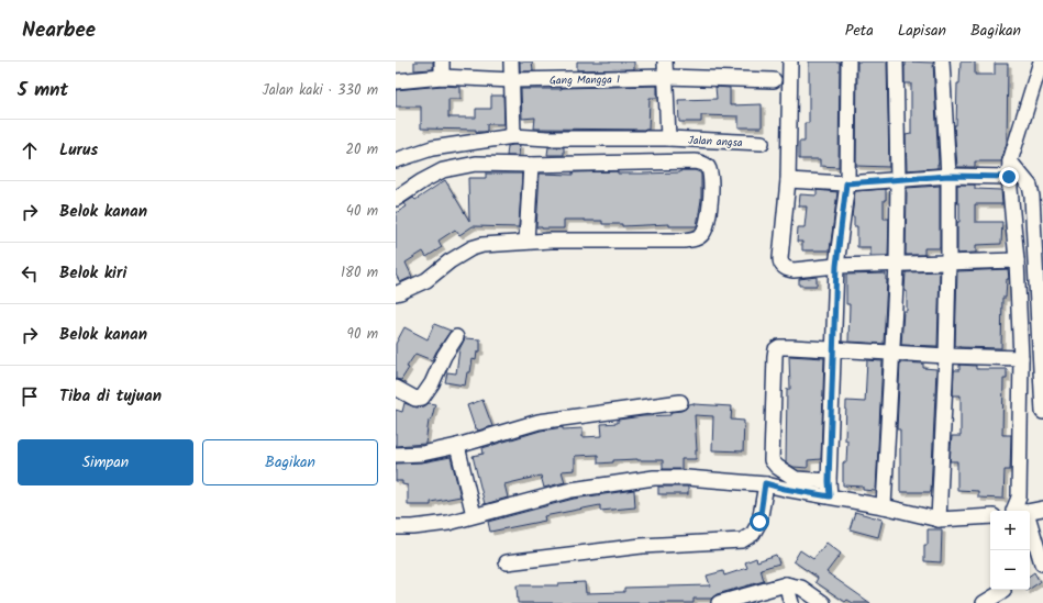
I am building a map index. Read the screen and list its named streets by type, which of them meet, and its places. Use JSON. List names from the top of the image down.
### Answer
{
  "streets": {
    "street": ["Gang Mangga 1", "Jalan angsa"]
  },
  "page": {
    "header": "Nearbee",
    "nav": ["Peta", "Lapisan", "Bagikan"],
    "heading": ["5 mnt", "Jalan kaki · 330 m"],
    "list": [
      ["Lurus", "20 m"],
      ["Belok kanan", "40 m"],
      ["Belok kiri", "180 m"],
      ["Belok kanan", "90 m"],
      "Tiba di tujuan"
    ],
    "buttons": ["Simpan", "Bagikan"],
    "map_buttons": ["+", "−"]
  }
}
